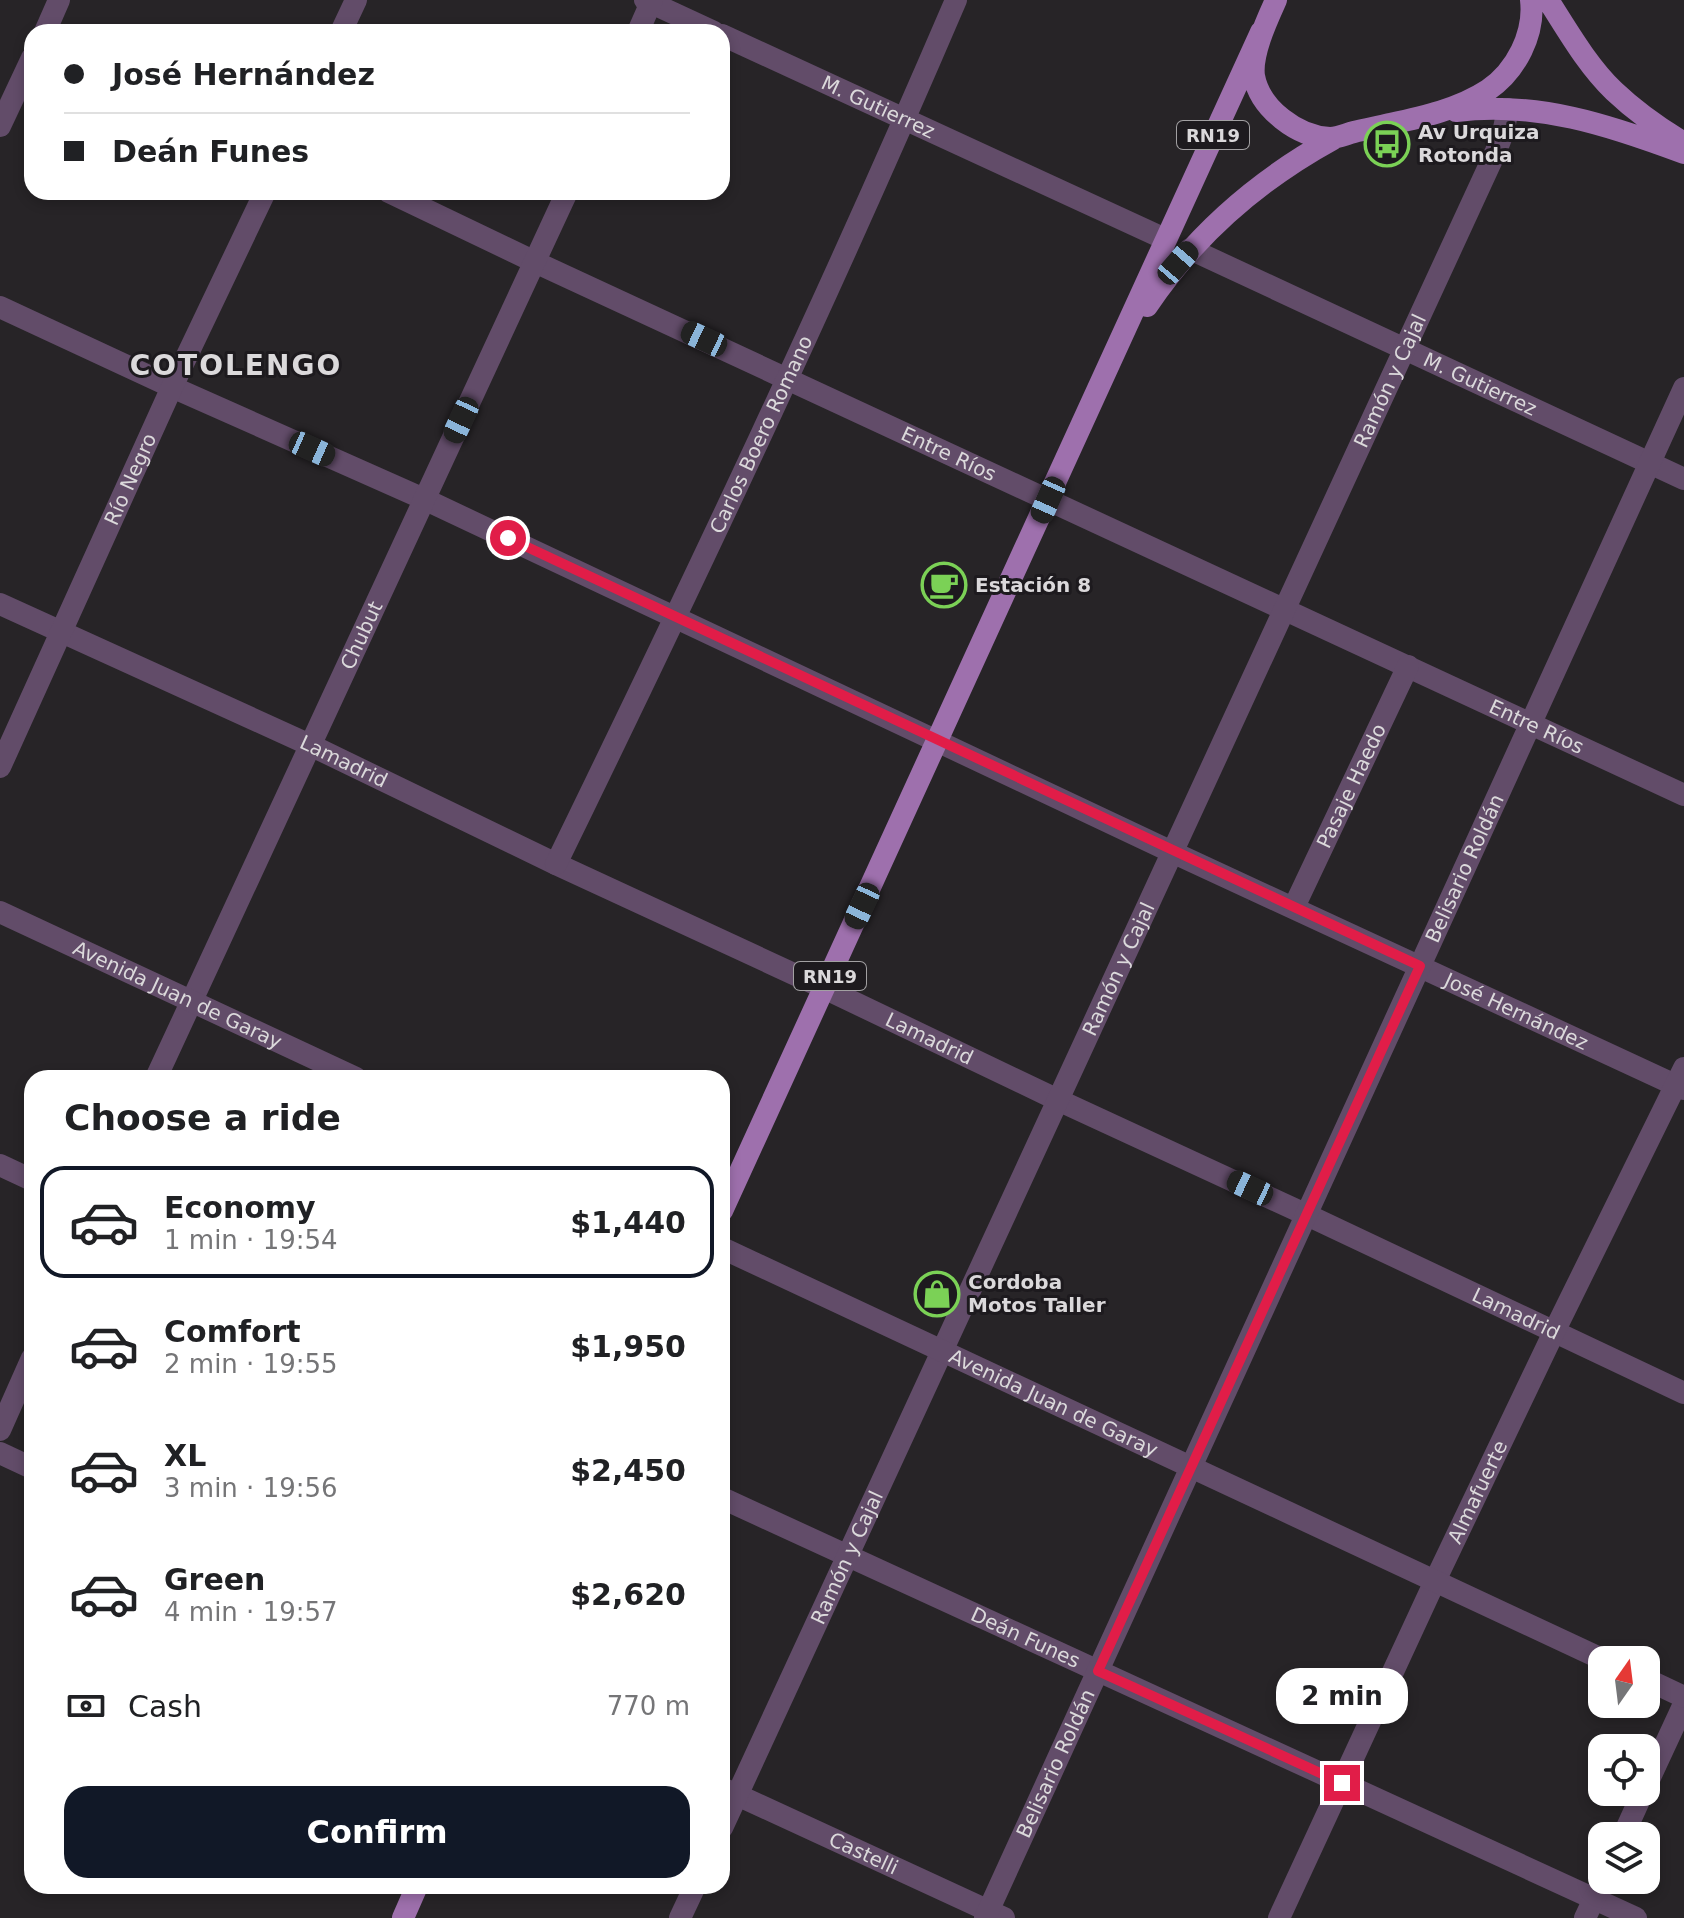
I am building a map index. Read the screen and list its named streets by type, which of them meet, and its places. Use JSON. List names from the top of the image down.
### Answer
{
  "streets": {
    "main road": ["RN19"],
    "street": [
      "M. Gutierrez",
      "Ramón y Cajal",
      "Carlos Boero Romano",
      "Entre Ríos",
      "Río Negro",
      "Chubut",
      "Lamadrid",
      "Pasaje Haedo",
      "Belisario Roldán",
      "Avenida Juan de Garay",
      "José Hernández",
      "Almafuerte",
      "Deán Funes",
      "Castelli"
    ]
  },
  "crossings": [
    ["M. Gutierrez", "RN19"],
    ["M. Gutierrez", "Ramón y Cajal"],
    ["M. Gutierrez", "Carlos Boero Romano"],
    ["M. Gutierrez", "Belisario Roldán"],
    ["RN19", "Ramón y Cajal"],
    ["RN19", "Entre Ríos"],
    ["RN19", "Lamadrid"],
    ["RN19", "José Hernández"],
    ["Ramón y Cajal", "Entre Ríos"],
    ["Ramón y Cajal", "Lamadrid"],
    ["Ramón y Cajal", "Avenida Juan de Garay"],
    ["Ramón y Cajal", "José Hernández"],
    ["Ramón y Cajal", "Deán Funes"],
    ["Ramón y Cajal", "Castelli"],
    ["Carlos Boero Romano", "Entre Ríos"],
    ["Carlos Boero Romano", "Lamadrid"],
    ["Carlos Boero Romano", "José Hernández"],
    ["Entre Ríos", "Chubut"],
    ["Entre Ríos", "Pasaje Haedo"],
    ["Entre Ríos", "Belisario Roldán"],
    ["Río Negro", "Lamadrid"],
    ["Río Negro", "José Hernández"],
    ["Chubut", "Lamadrid"],
    ["Chubut", "Avenida Juan de Garay"],
    ["Chubut", "José Hernández"],
    ["Lamadrid", "Belisario Roldán"],
    ["Lamadrid", "Almafuerte"],
    ["Pasaje Haedo", "José Hernández"],
    ["Belisario Roldán", "Avenida Juan de Garay"],
    ["Belisario Roldán", "José Hernández"],
    ["Belisario Roldán", "Deán Funes"],
    ["Belisario Roldán", "Castelli"],
    ["Avenida Juan de Garay", "Almafuerte"],
    ["José Hernández", "Almafuerte"],
    ["Almafuerte", "Deán Funes"]
  ],
  "districts": ["COTOLENGO"],
  "places": {
    "bus stop": ["Av Urquiza Rotonda"],
    "cafe": ["Estación 8"],
    "shop": ["Cordoba Motos Taller"]
  },
  "north": "top",
  "page": {
    "banner": ["José Hernández", "Deán Funes"],
    "heading": "Choose a ride",
    "list": [
      {
        "name": "Economy",
        "note": "1 min · 19:54",
        "value": "$1,440"
      },
      {
        "name": "Comfort",
        "note": "2 min · 19:55",
        "value": "$1,950"
      },
      {
        "name": "XL",
        "note": "3 min · 19:56",
        "value": "$2,450"
      },
      {
        "name": "Green",
        "note": "4 min · 19:57",
        "value": "$2,620"
      }
    ],
    "pay": ["Cash", "770 m"],
    "bubble": "2 min",
    "buttons": "Confirm"
  }
}
